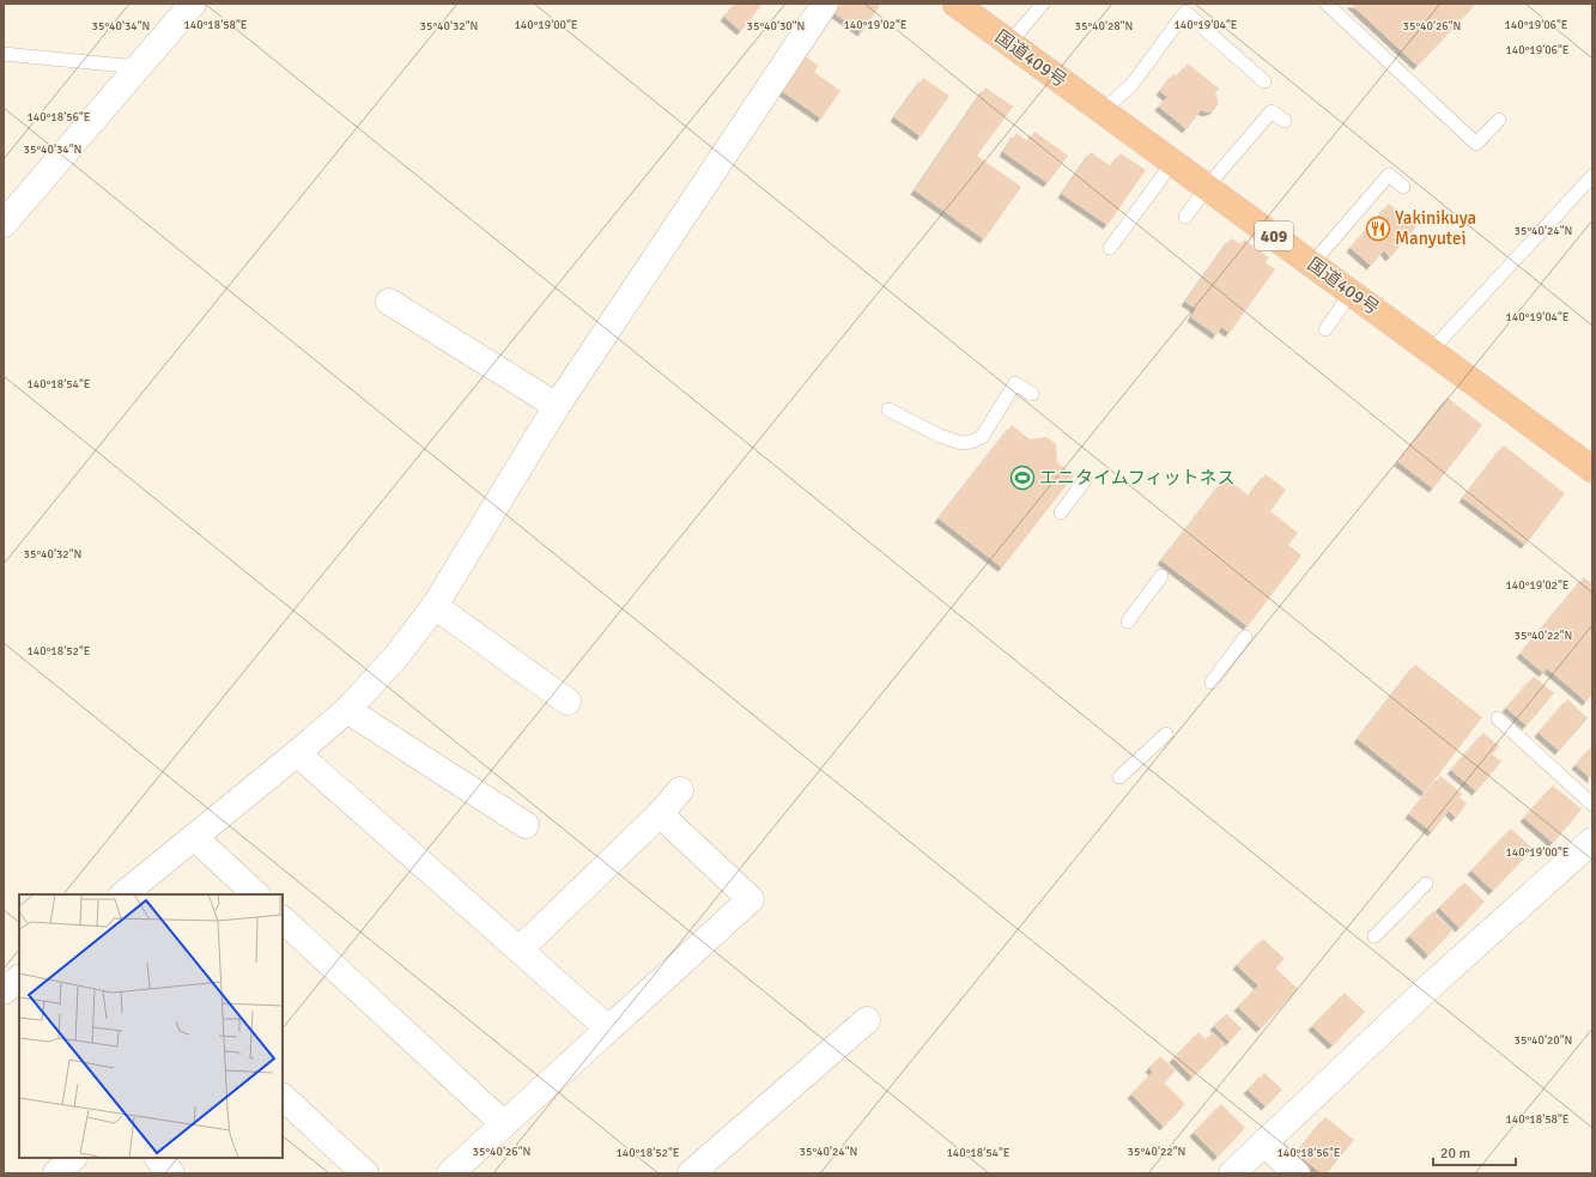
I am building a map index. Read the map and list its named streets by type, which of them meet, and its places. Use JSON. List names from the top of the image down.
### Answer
{
  "streets": {
    "highway": ["国道409号", "409"]
  },
  "places": {
    "restaurant": ["Yakinikuya Manyutei"],
    "sports": ["エニタイムフィットネス"]
  },
  "scale_bar": "20 m",
  "coordinates": [
    "140°18'58\"E",
    "140°19'04\"E",
    "140°19'00\"E",
    "140°19'02\"E",
    "140°19'06\"E",
    "35°40'34\"N",
    "35°40'32\"N",
    "35°40'30\"N",
    "35°40'28\"N",
    "35°40'26\"N",
    "140°18'56\"E",
    "35°40'24\"N",
    "140°18'54\"E",
    "35°40'22\"N",
    "140°18'52\"E",
    "35°40'20\"N"
  ]
}
